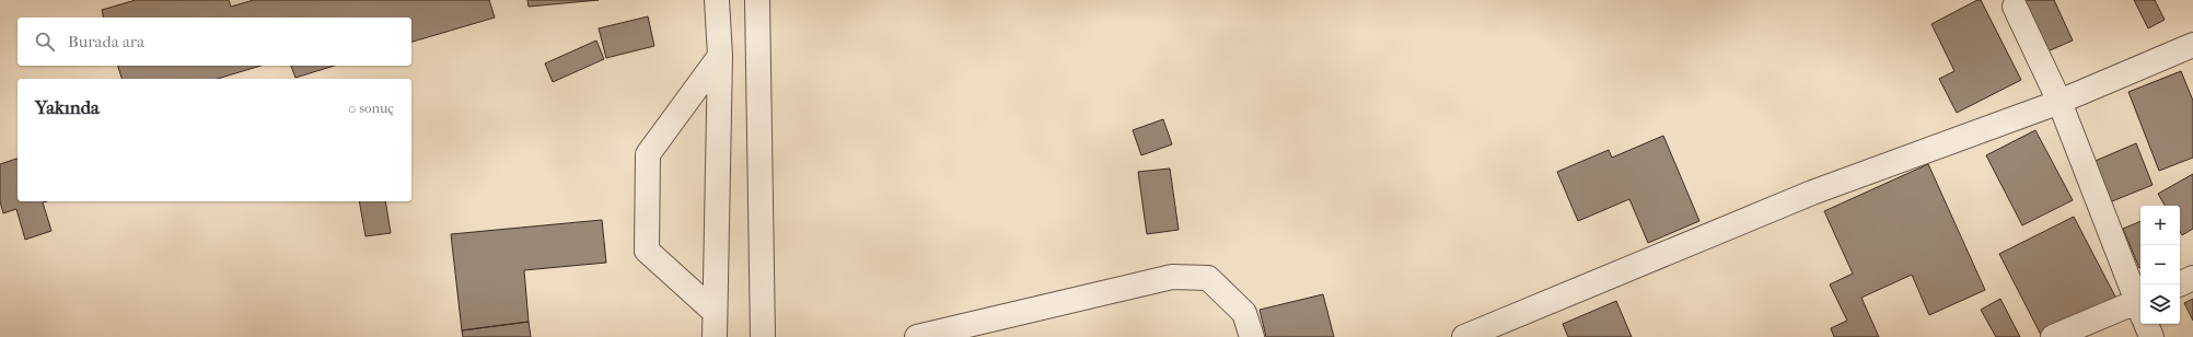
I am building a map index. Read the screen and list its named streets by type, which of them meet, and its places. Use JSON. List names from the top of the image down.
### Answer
{
  "page": {
    "search": "Burada ara",
    "heading": ["Yakında", "0 sonuç"],
    "map_buttons": ["+", "−"]
  }
}
